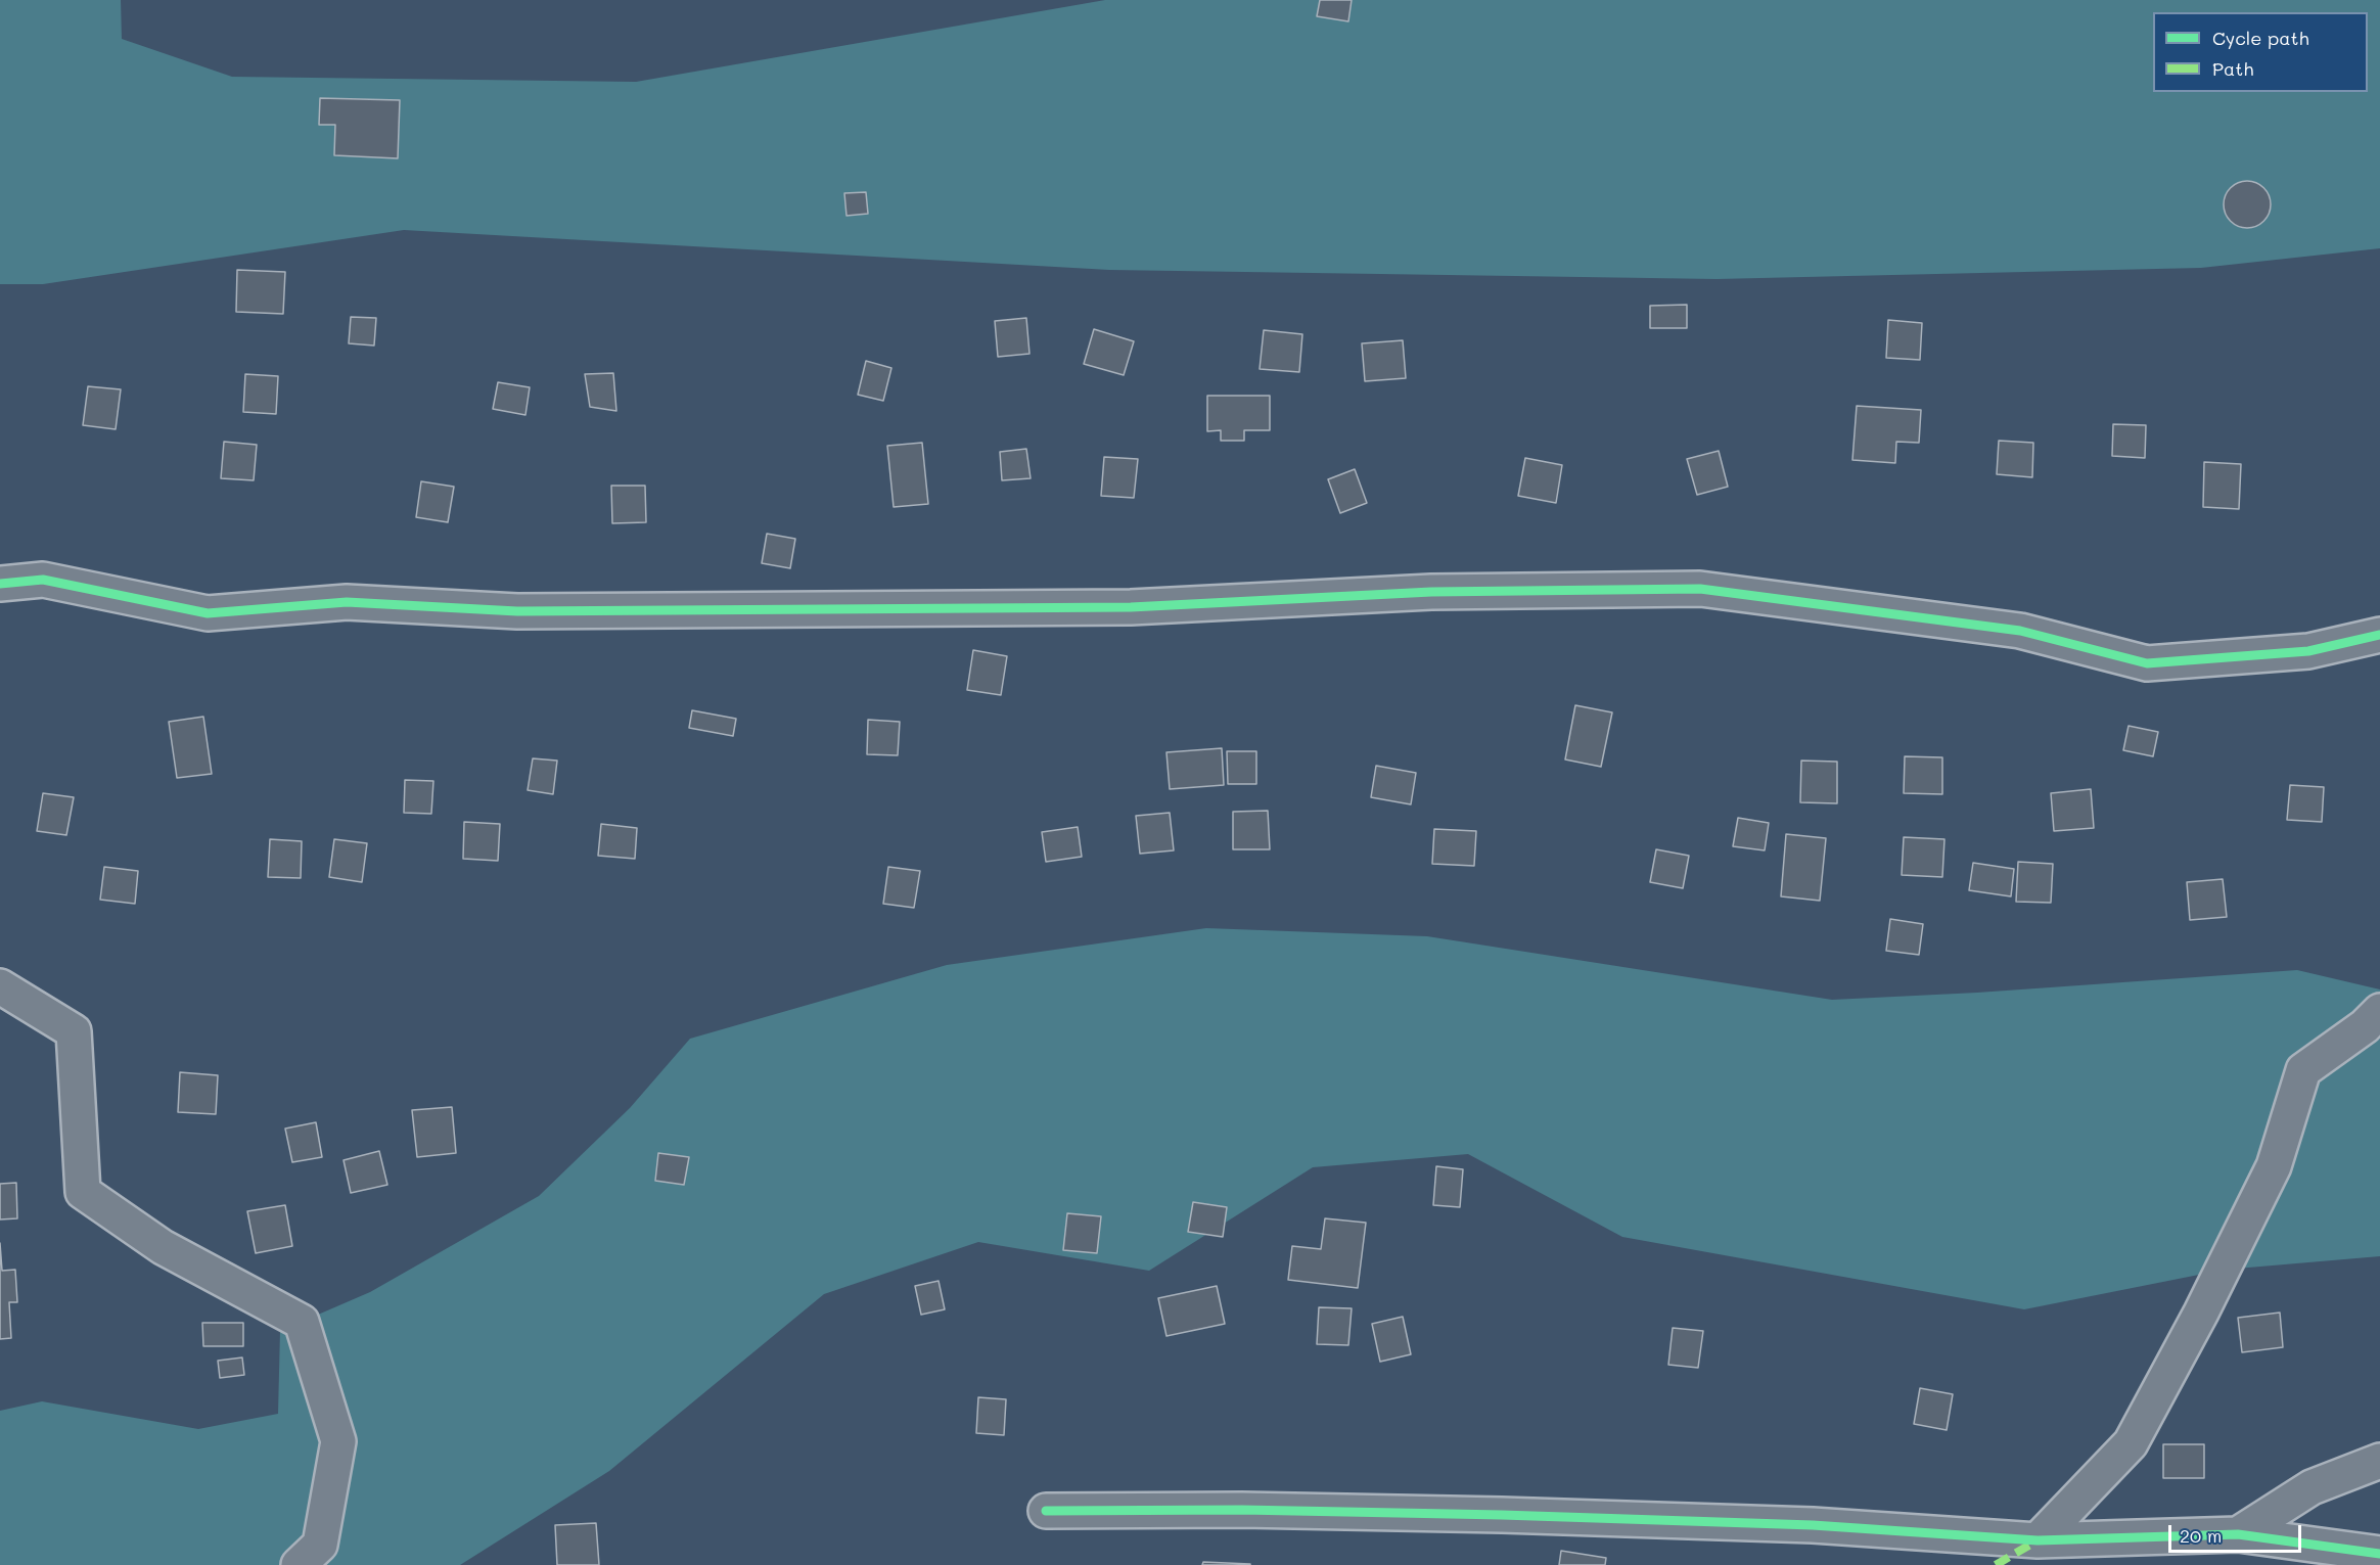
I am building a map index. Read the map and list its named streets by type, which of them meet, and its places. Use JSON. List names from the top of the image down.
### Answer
{
  "legend": ["Cycle path", "Path"],
  "scale_bar": "20 m"
}
